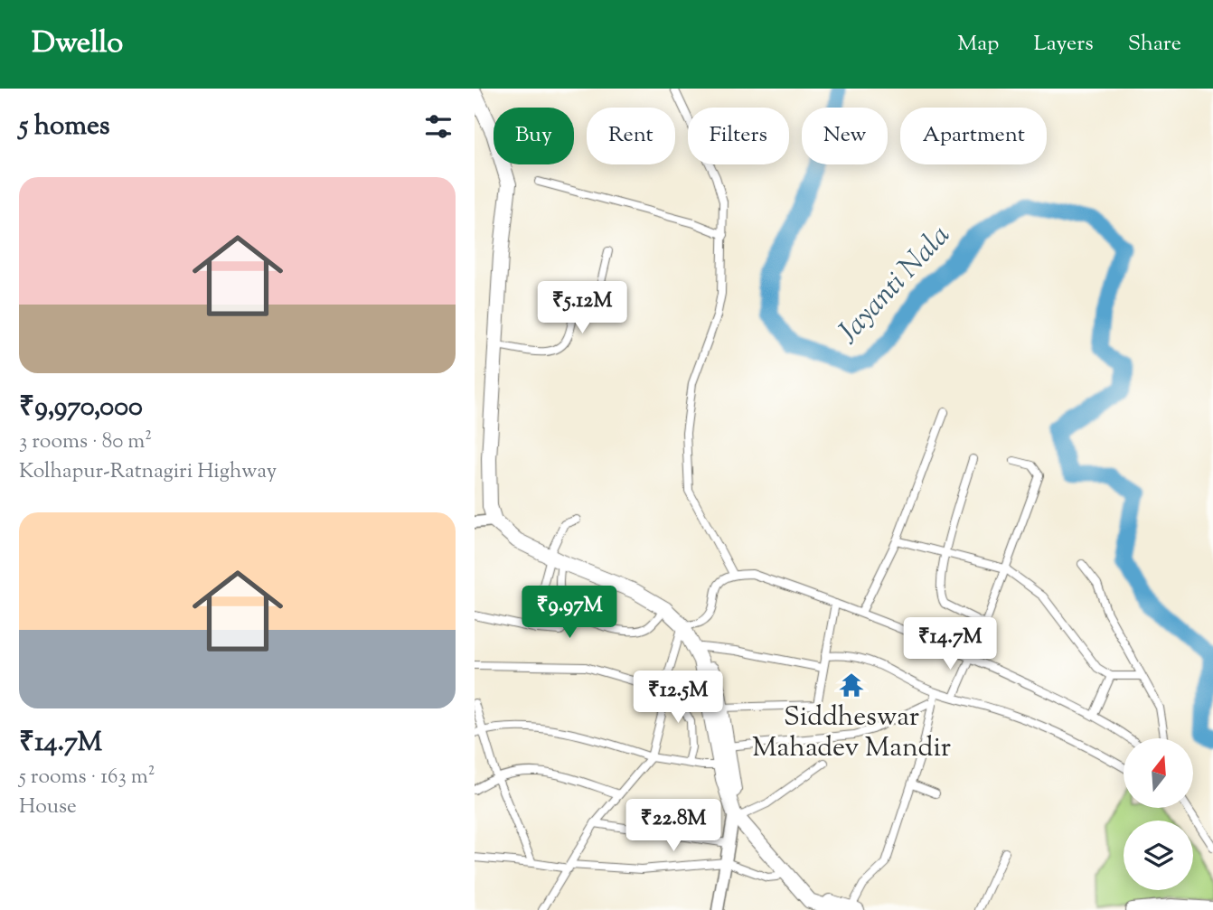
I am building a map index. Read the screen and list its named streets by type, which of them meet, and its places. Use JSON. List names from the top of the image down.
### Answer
{
  "water": ["Jayanti Nala"],
  "places": {
    "temple": ["Siddheswar Mahadev Mandir"]
  },
  "north": "top",
  "page": {
    "header": "Dwello",
    "nav": ["Map", "Layers", "Share"],
    "heading": "5 homes",
    "chip": [
      "Buy",
      "Rent",
      "Filters",
      "New",
      "Apartment"
    ],
    "list": [
      {
        "name": "₹9,970,000",
        "note": "3 rooms · 80 m² · Kolhapur-Ratnagiri Highway"
      },
      {
        "name": "₹14.7M",
        "note": "5 rooms · 163 m² · House"
      }
    ],
    "price": [
      "₹5.12M",
      "₹9.97M",
      "₹14.7M",
      "₹12.5M",
      "₹22.8M"
    ]
  }
}
